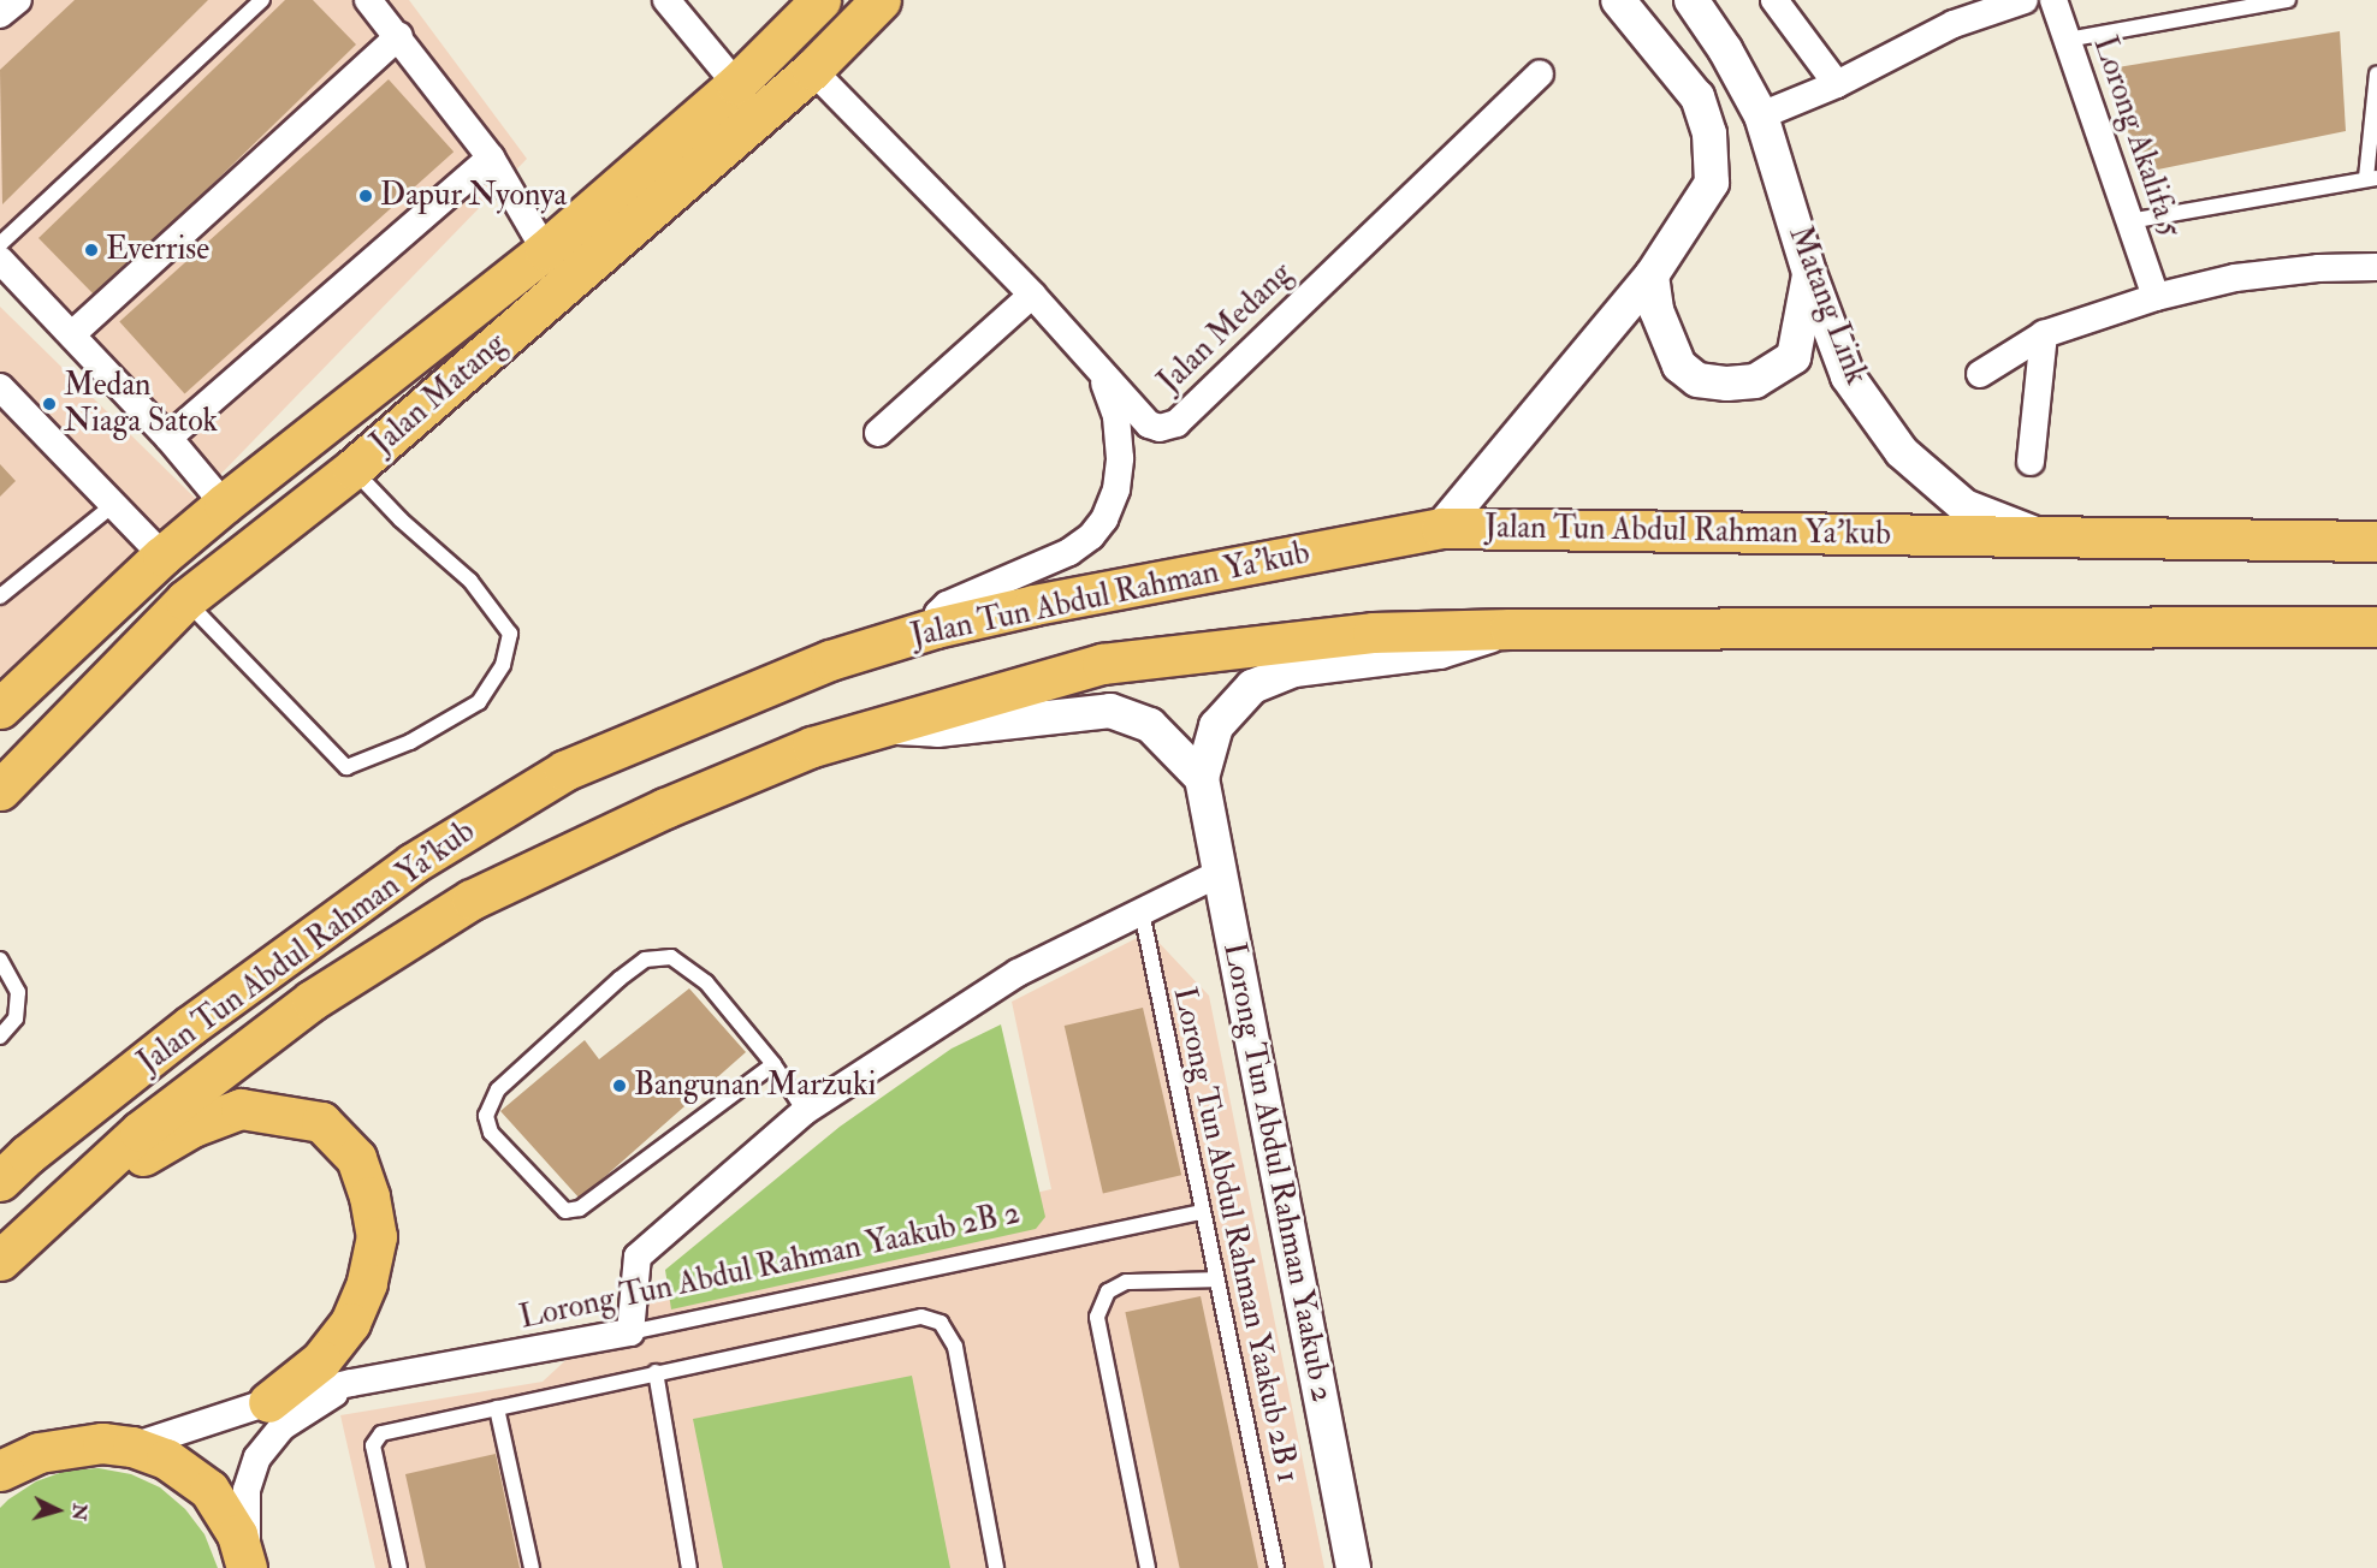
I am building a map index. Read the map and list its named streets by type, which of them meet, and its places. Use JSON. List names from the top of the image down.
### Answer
{
  "streets": {
    "main road": ["Jalan Matang", "Jalan Tun Abdul Rahman Ya'kub"],
    "street": [
      "Lorong Akalifa 5",
      "Matang Link",
      "Jalan Medang",
      "Lorong Tun Abdul Rahman Yaakub 2",
      "Lorong Tun Abdul Rahman Yaakub 2B 2"
    ],
    "lane": ["Lorong Tun Abdul Rahman Yaakub 2B 1"]
  },
  "crossings": [
    ["Matang Link", "Jalan Tun Abdul Rahman Ya'kub"],
    ["Jalan Medang", "Jalan Matang"],
    ["Lorong Tun Abdul Rahman Yaakub 2B 1", "Lorong Tun Abdul Rahman Yaakub 2B 2"]
  ],
  "places": [
    "Dapur Nyonya",
    "Everrise",
    "Medan Niaga Satok",
    "Bangunan Marzuki"
  ],
  "north": "right"
}
